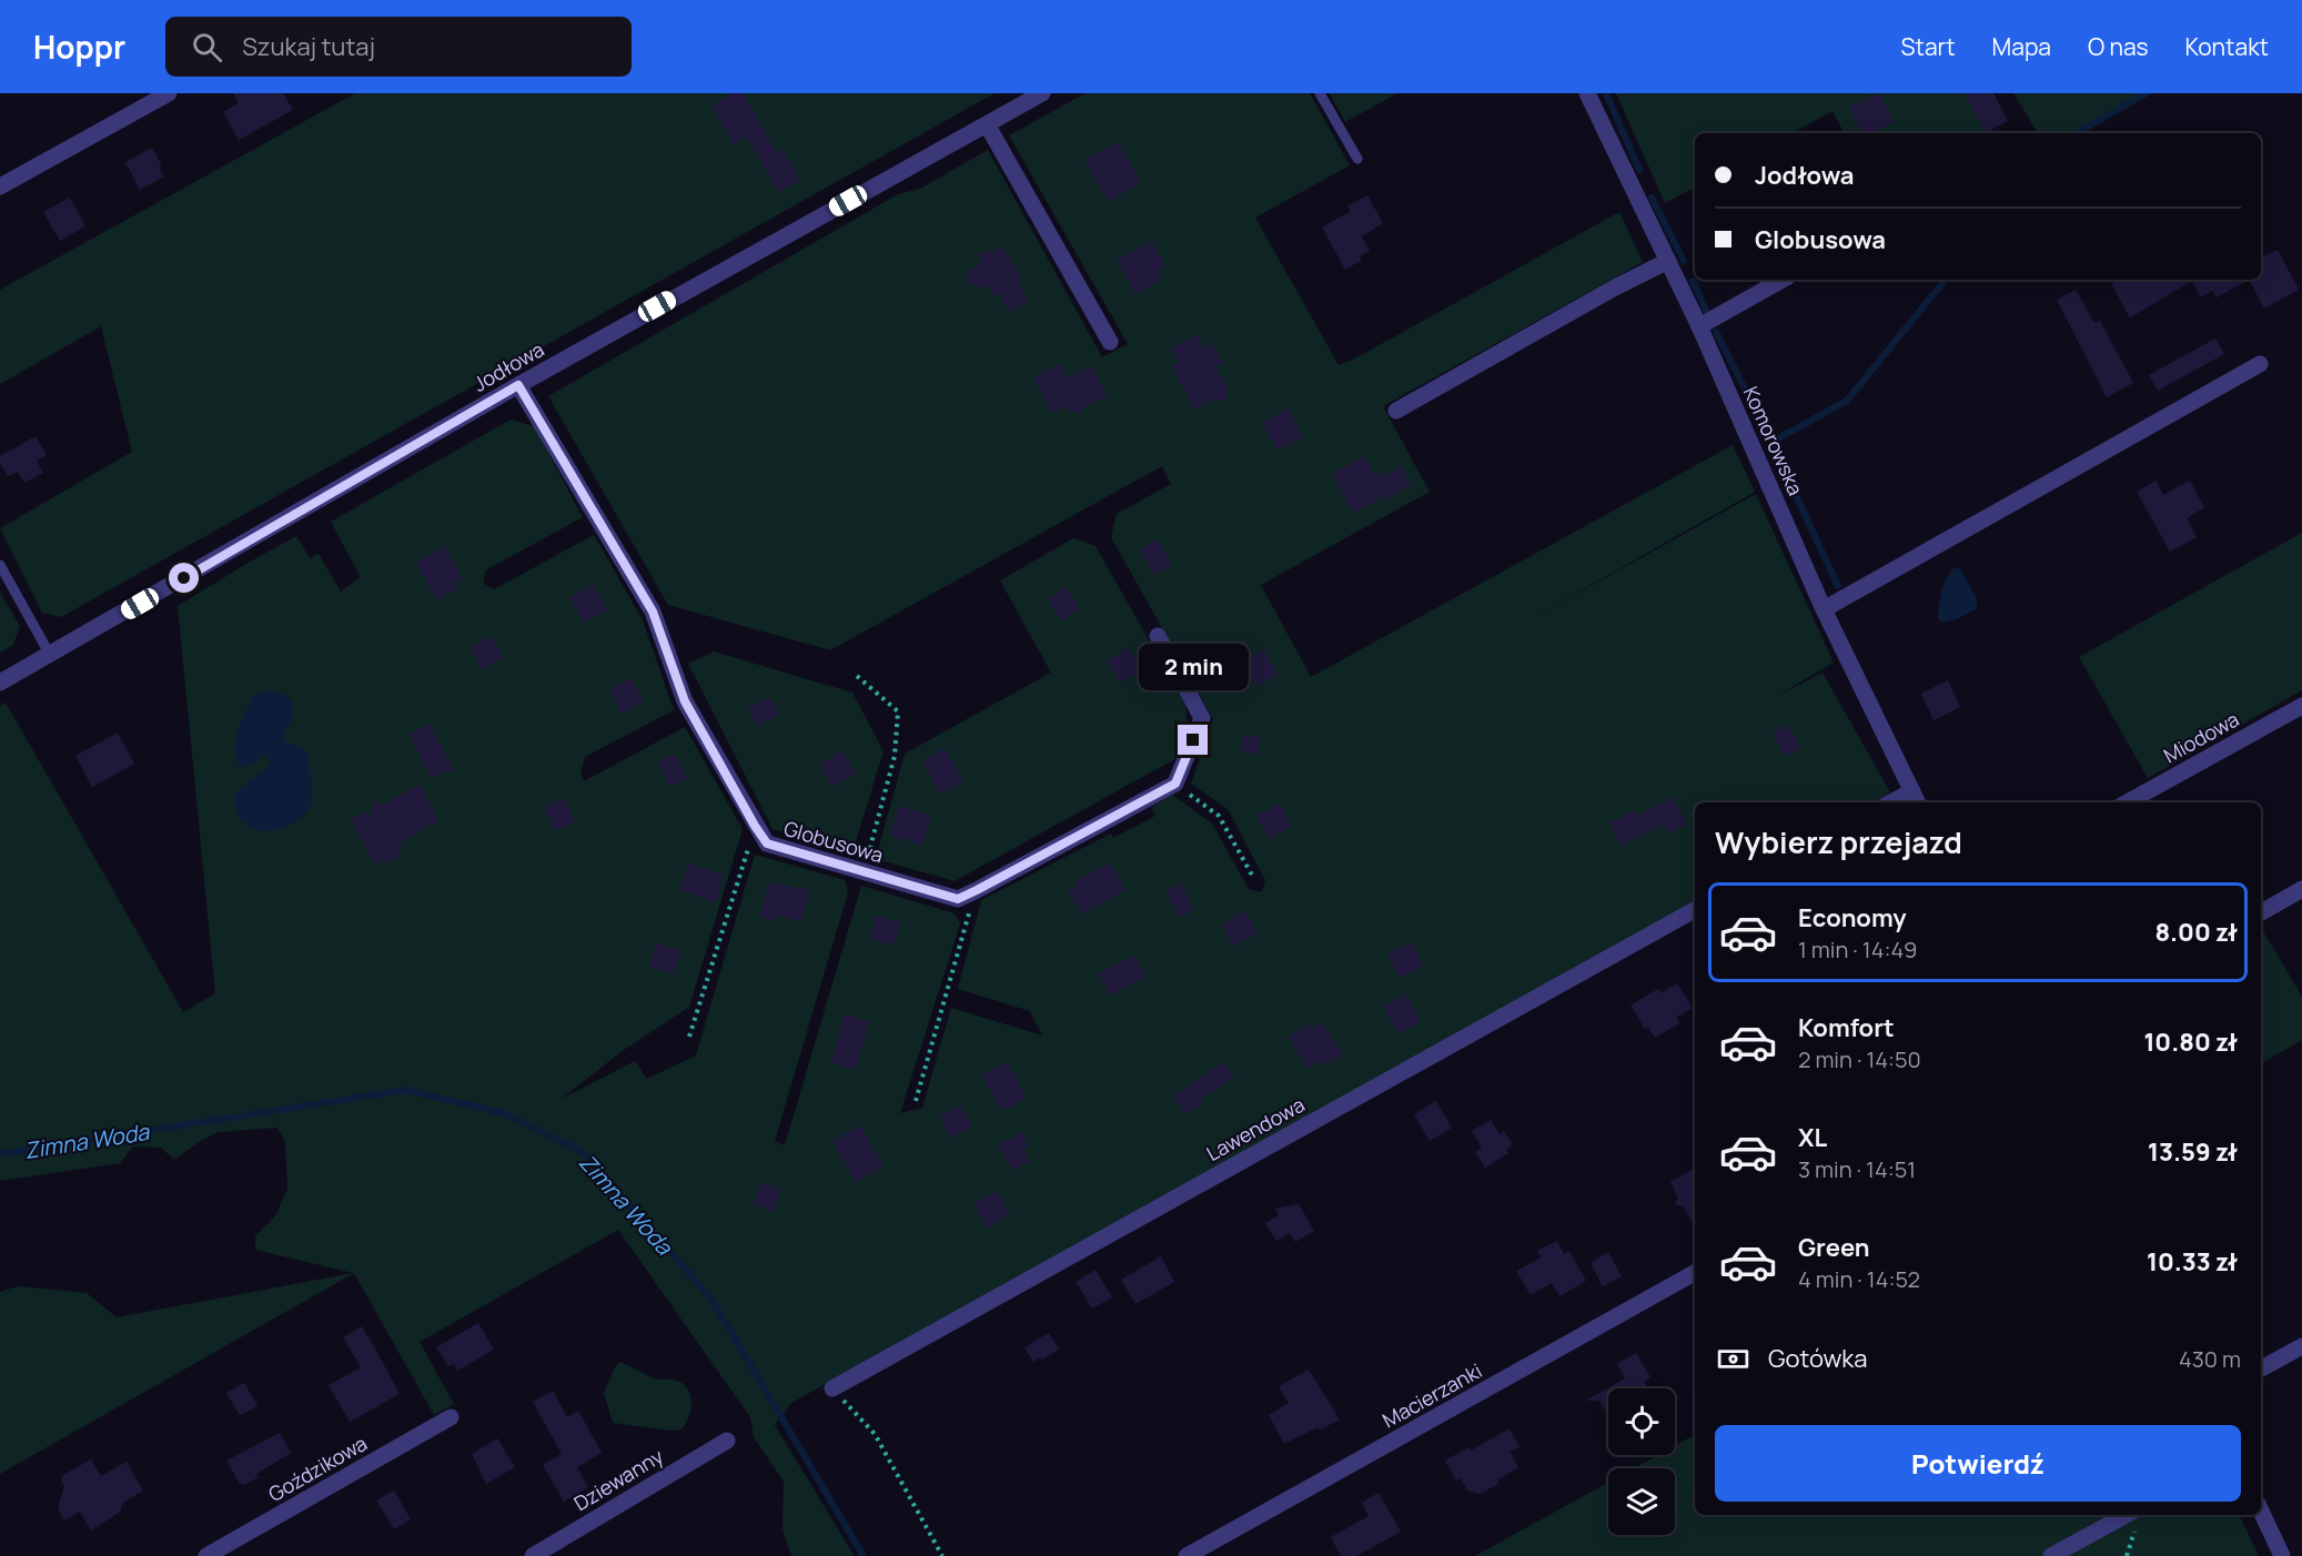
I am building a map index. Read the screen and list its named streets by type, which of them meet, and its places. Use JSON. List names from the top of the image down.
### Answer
{
  "streets": {
    "street": [
      "Jodłowa",
      "Komorowska",
      "Miodowa",
      "Globusowa",
      "Lawendowa",
      "Macierzanki",
      "Goździkowa",
      "Dziewanny"
    ]
  },
  "crossings": [
    ["Jodłowa", "Globusowa"]
  ],
  "water": ["Zimna Woda"],
  "page": {
    "header": "Hoppr",
    "search": "Szukaj tutaj",
    "nav": [
      "Start",
      "Mapa",
      "O nas",
      "Kontakt"
    ],
    "banner": ["Jodłowa", "Globusowa"],
    "bubble": "2 min",
    "heading": "Wybierz przejazd",
    "list": [
      {
        "name": "Economy",
        "note": "1 min · 14:49",
        "value": "8.00 zł"
      },
      {
        "name": "Komfort",
        "note": "2 min · 14:50",
        "value": "10.80 zł"
      },
      {
        "name": "XL",
        "note": "3 min · 14:51",
        "value": "13.59 zł"
      },
      {
        "name": "Green",
        "note": "4 min · 14:52",
        "value": "10.33 zł"
      }
    ],
    "pay": ["Gotówka", "430 m"],
    "buttons": "Potwierdź"
  }
}
